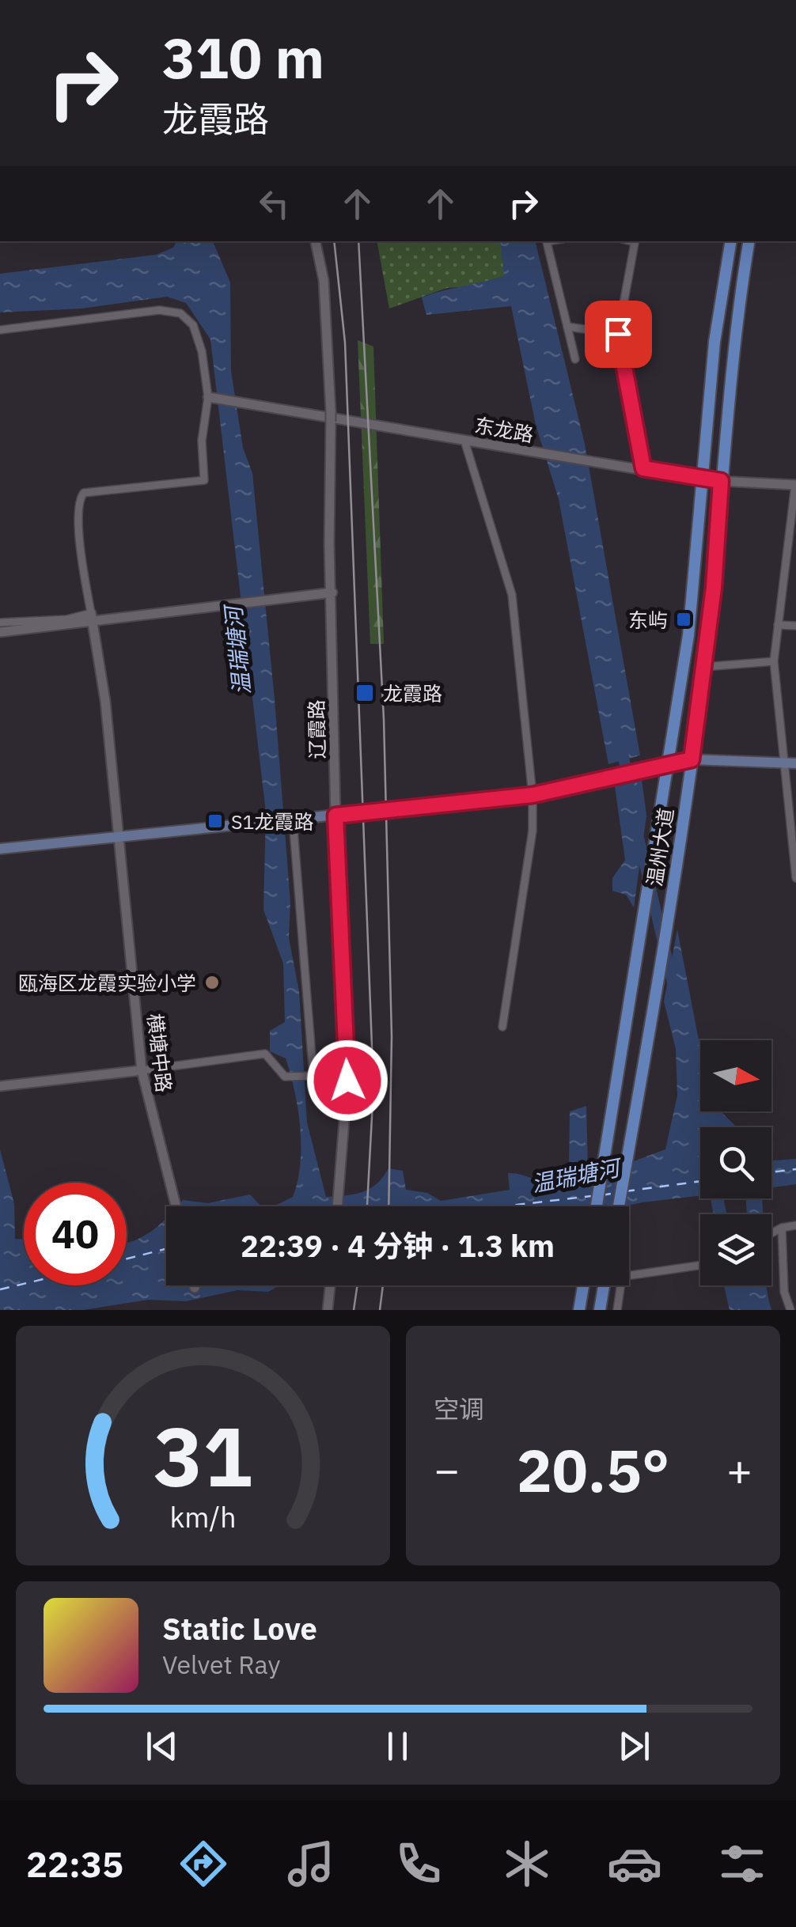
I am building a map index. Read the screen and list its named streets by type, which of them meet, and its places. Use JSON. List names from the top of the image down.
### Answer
{
  "streets": {
    "main road": ["温州大道"],
    "street": ["东龙路", "辽霞路", "横塘中路"]
  },
  "crossings": [
    ["东龙路", "温州大道"]
  ],
  "water": ["温瑞塘河"],
  "places": {
    "transit": ["东屿", "龙霞路", "S1龙霞路"],
    "other": ["瓯海区龙霞实验小学"]
  },
  "north": "right",
  "page": {
    "turn": ["310 m", "龙霞路"],
    "limit": "40",
    "trip": "22:39 · 4 分钟 · 1.3 km",
    "tile": "空调",
    "heat": ["−", "20.5°", "+"],
    "song": ["Static Love", "Velvet Ray"],
    "tabs": "22:35",
    "gauge": ["31", "km/h"]
  }
}
